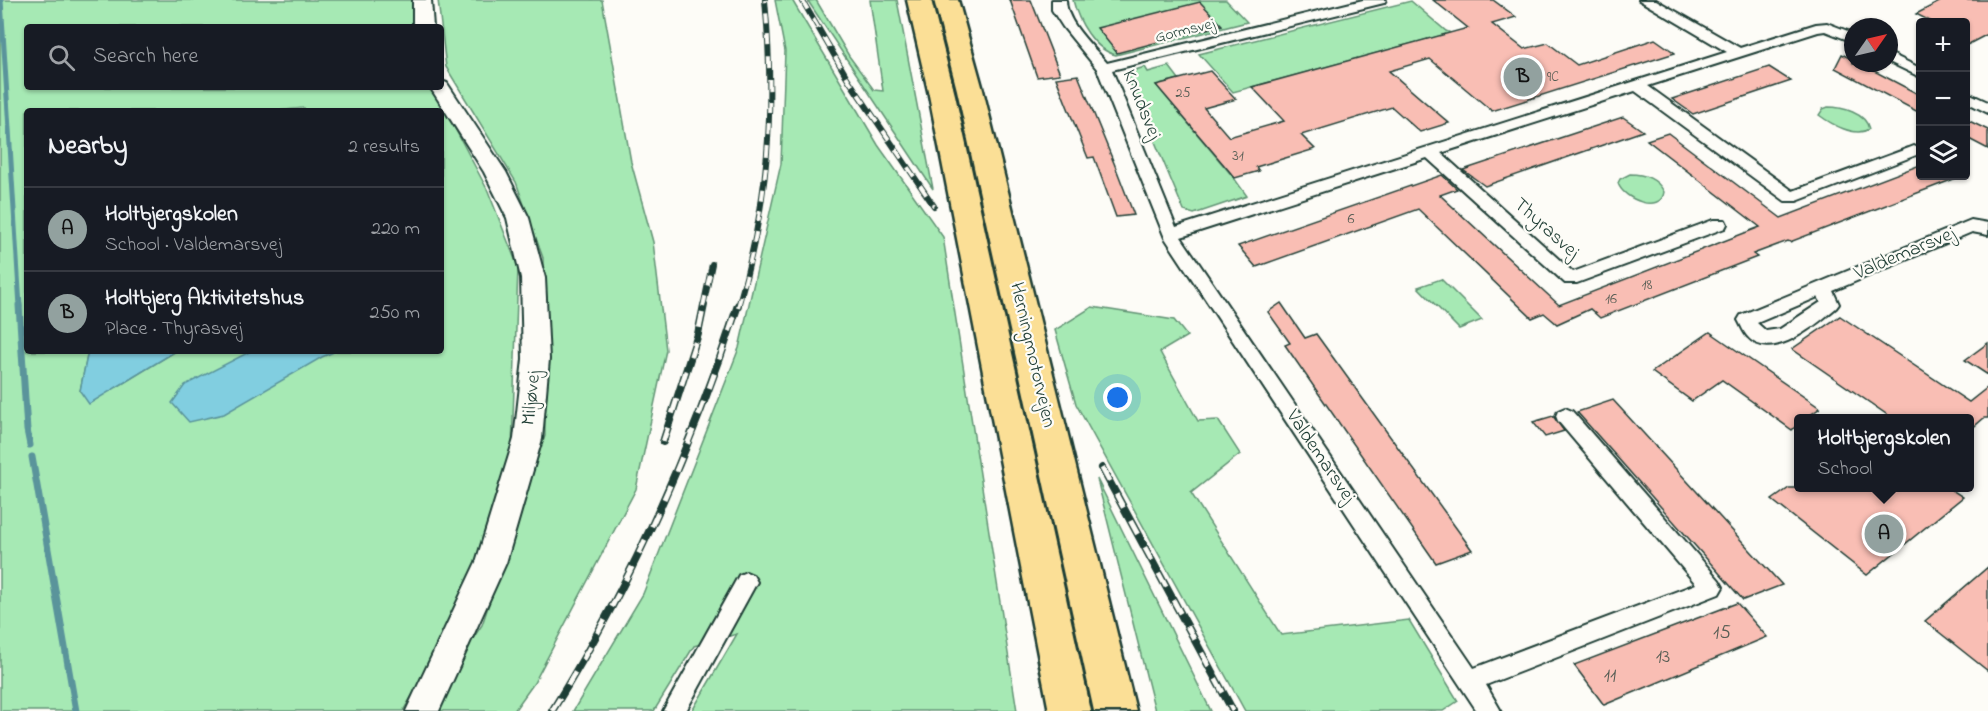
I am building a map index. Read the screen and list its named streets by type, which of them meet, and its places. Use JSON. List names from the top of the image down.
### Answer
{
  "streets": {
    "highway": ["Herningmotorvejen"],
    "street": [
      "Gormsvej",
      "Knudsvej",
      "Thyrasvej",
      "Valdemarsvej",
      "Miljøvej"
    ]
  },
  "crossings": [
    ["Gormsvej", "Knudsvej"],
    ["Knudsvej", "Valdemarsvej"]
  ],
  "house_numbers": [
    "9C",
    "25",
    "31",
    "6",
    "18",
    "16",
    "15",
    "13",
    "11"
  ],
  "north": "top right",
  "page": {
    "map_buttons": ["+", "−"],
    "search": "Search here",
    "pins": ["B", "A"],
    "heading": ["Nearby", "2 results"],
    "list": [
      {
        "mark": "A",
        "name": "Holtbjergskolen",
        "note": "School · Valdemarsvej",
        "value": "220 m"
      },
      {
        "mark": "B",
        "name": "Holtbjerg Aktivitetshus",
        "note": "Place · Thyrasvej",
        "value": "250 m"
      }
    ],
    "popup": ["Holtbjergskolen", "School"]
  }
}
